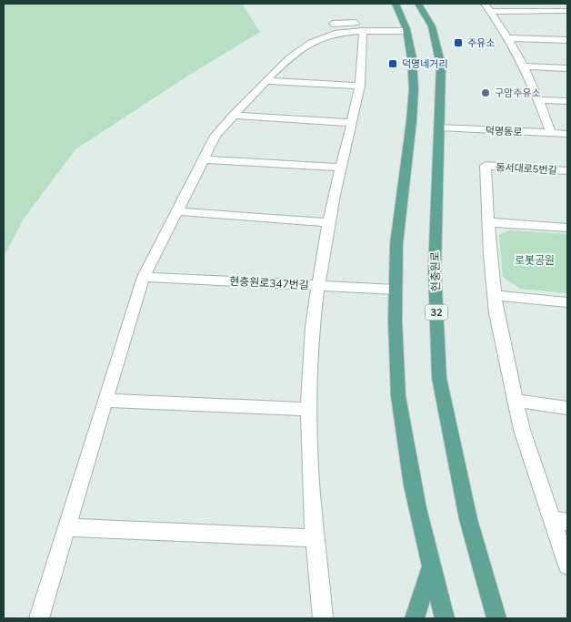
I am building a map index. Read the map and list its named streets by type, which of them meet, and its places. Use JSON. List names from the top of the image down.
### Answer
{
  "streets": {
    "main road": ["현충원로", "32"],
    "street": ["덕명동로", "동서대로5번길", "현충원로347번길"]
  },
  "crossings": [
    ["덕명동로", "현충원로"]
  ],
  "parks": ["로봇공원"],
  "places": {
    "transit": ["주유소", "덕명네거리"],
    "other": ["구암주유소"]
  }
}
